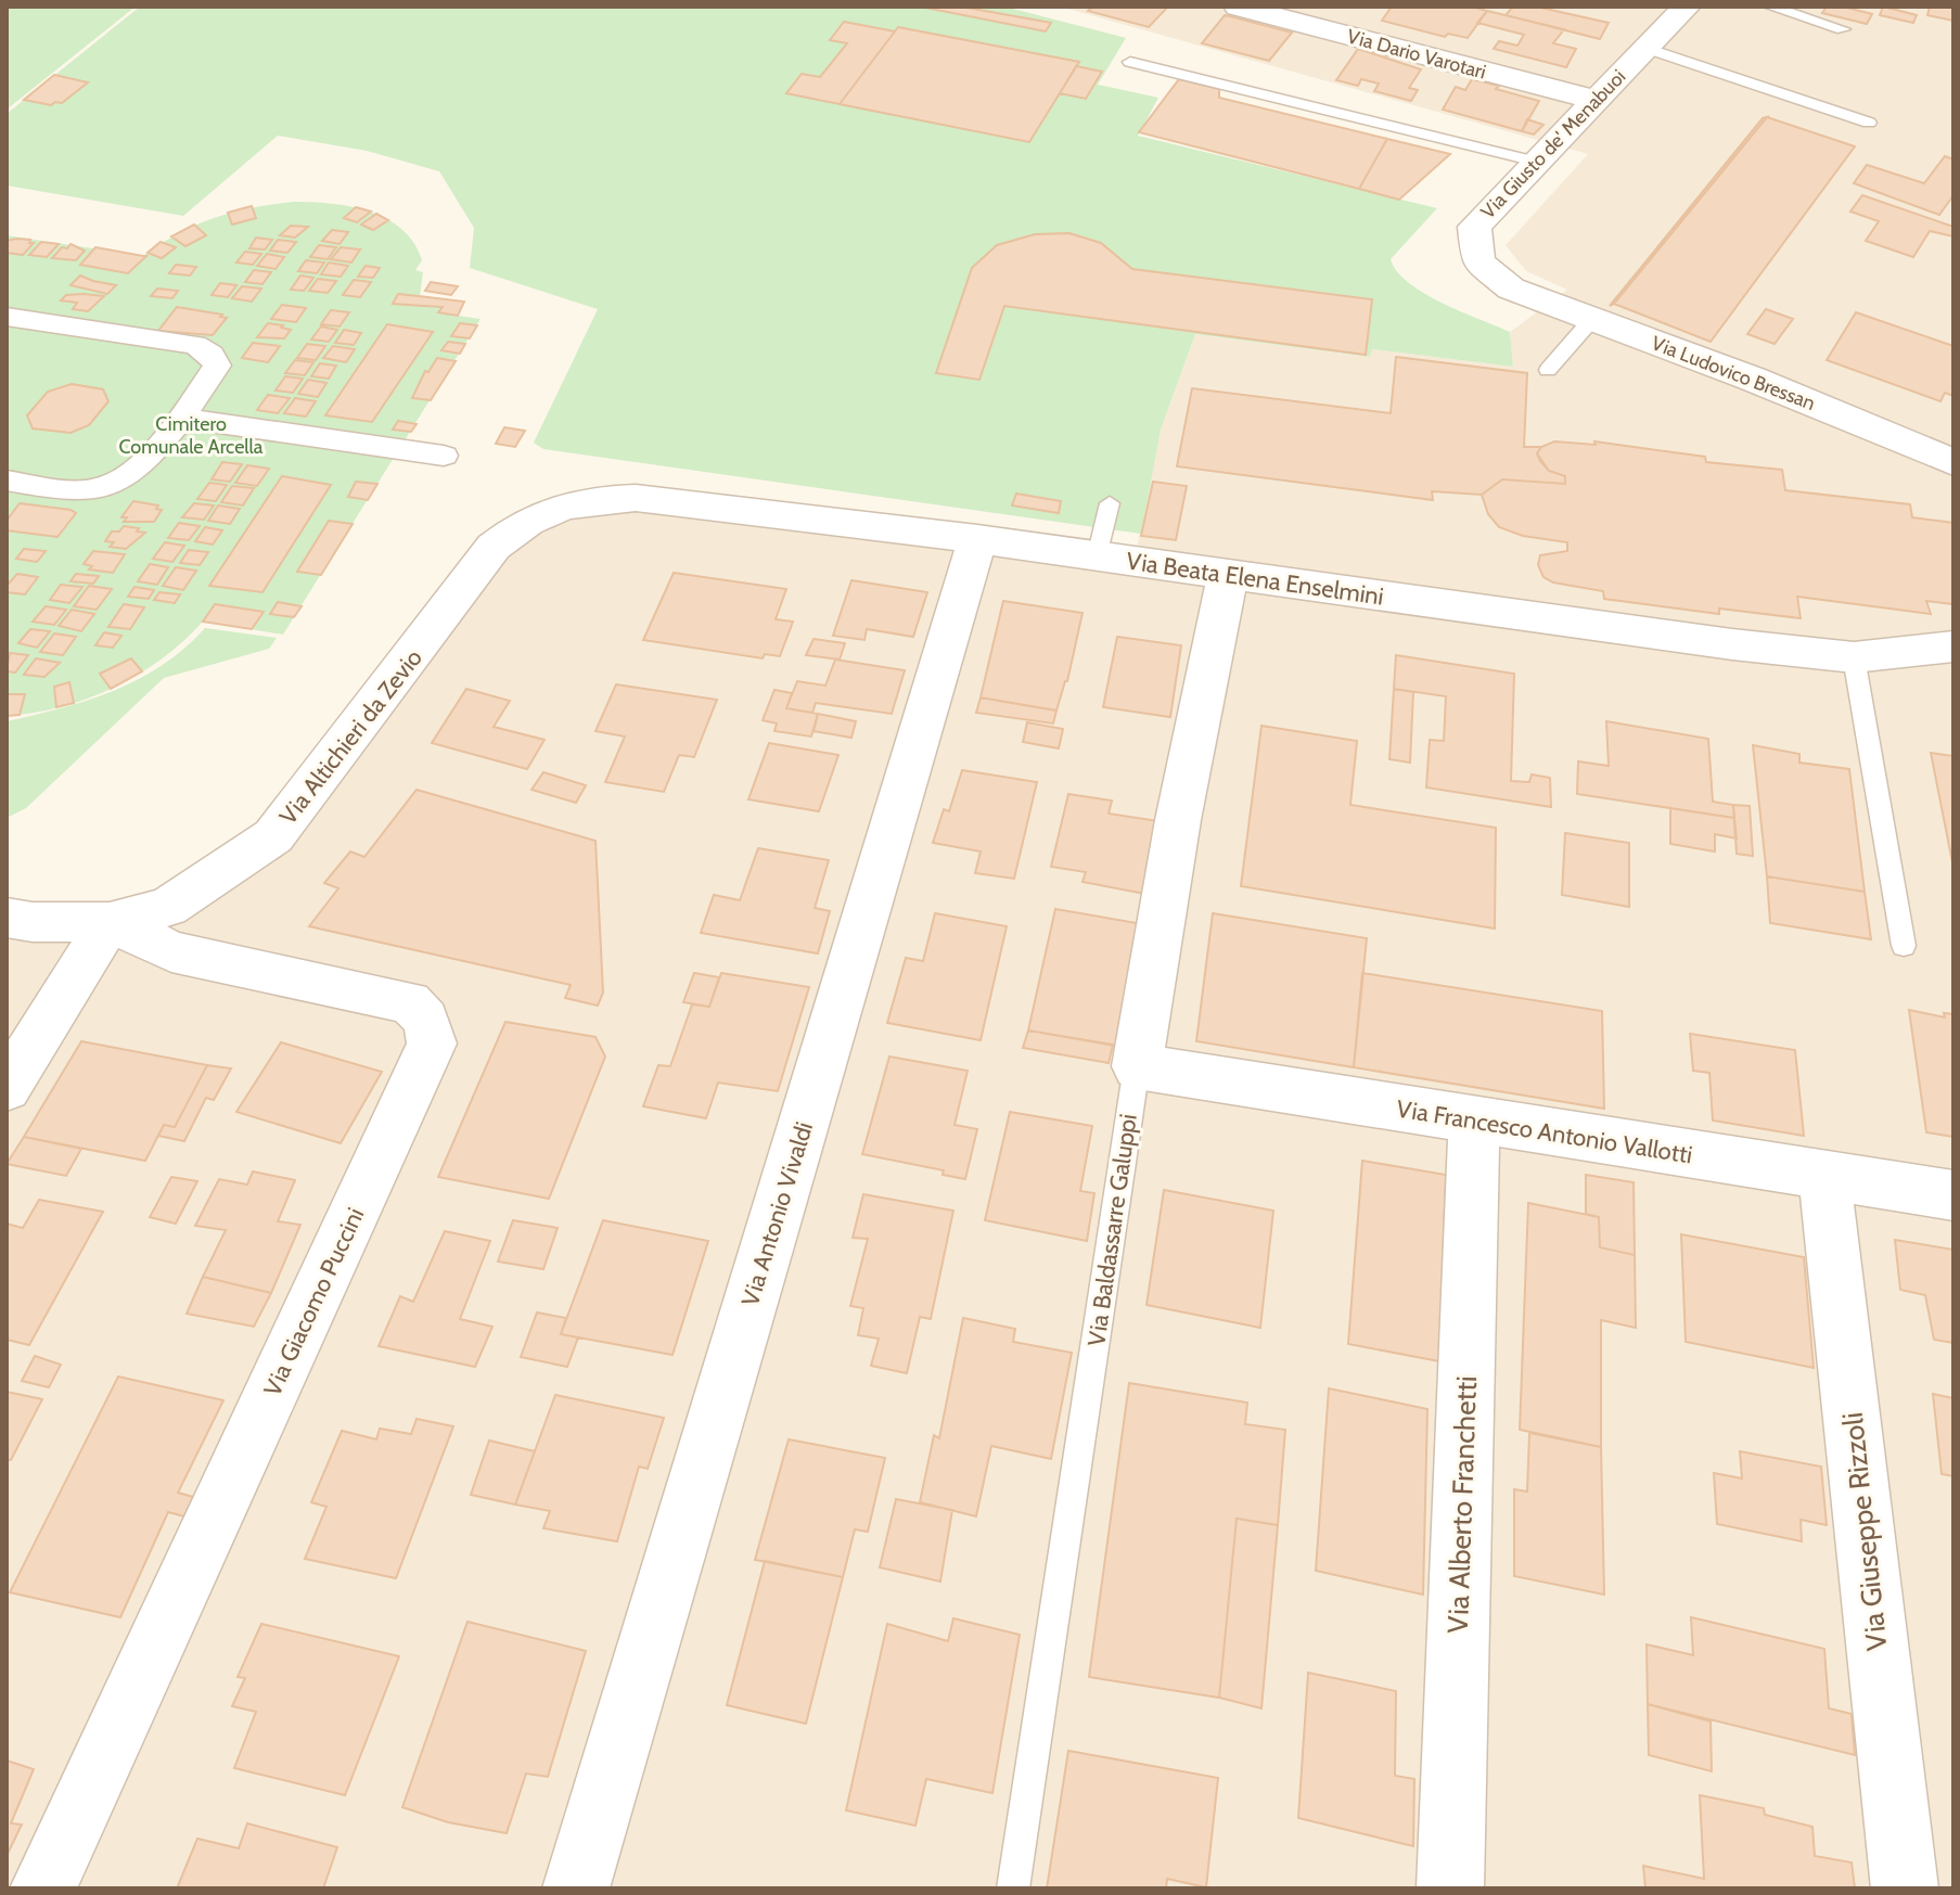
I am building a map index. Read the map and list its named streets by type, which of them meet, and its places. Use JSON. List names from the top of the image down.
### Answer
{
  "streets": {
    "street": [
      "Via Dario Varotari",
      "Via Giusto de' Menabuoi",
      "Via Ludovico Bressan",
      "Via Beata Elena Enselmini",
      "Via Altichieri da Zevio",
      "Via Francesco Antonio Vallotti",
      "Via Antonio Vivaldi",
      "Via Baldassarre Galuppi",
      "Via Giacomo Puccini",
      "Via Alberto Franchetti",
      "Via Giuseppe Rizzoli"
    ]
  },
  "crossings": [
    ["Via Dario Varotari", "Via Giusto de' Menabuoi"],
    ["Via Giusto de' Menabuoi", "Via Ludovico Bressan"],
    ["Via Beata Elena Enselmini", "Via Altichieri da Zevio"],
    ["Via Beata Elena Enselmini", "Via Antonio Vivaldi"],
    ["Via Beata Elena Enselmini", "Via Baldassarre Galuppi"],
    ["Via Altichieri da Zevio", "Via Giacomo Puccini"],
    ["Via Francesco Antonio Vallotti", "Via Baldassarre Galuppi"],
    ["Via Francesco Antonio Vallotti", "Via Alberto Franchetti"],
    ["Via Francesco Antonio Vallotti", "Via Giuseppe Rizzoli"]
  ],
  "parks": ["Cimitero Comunale Arcella"]
}
